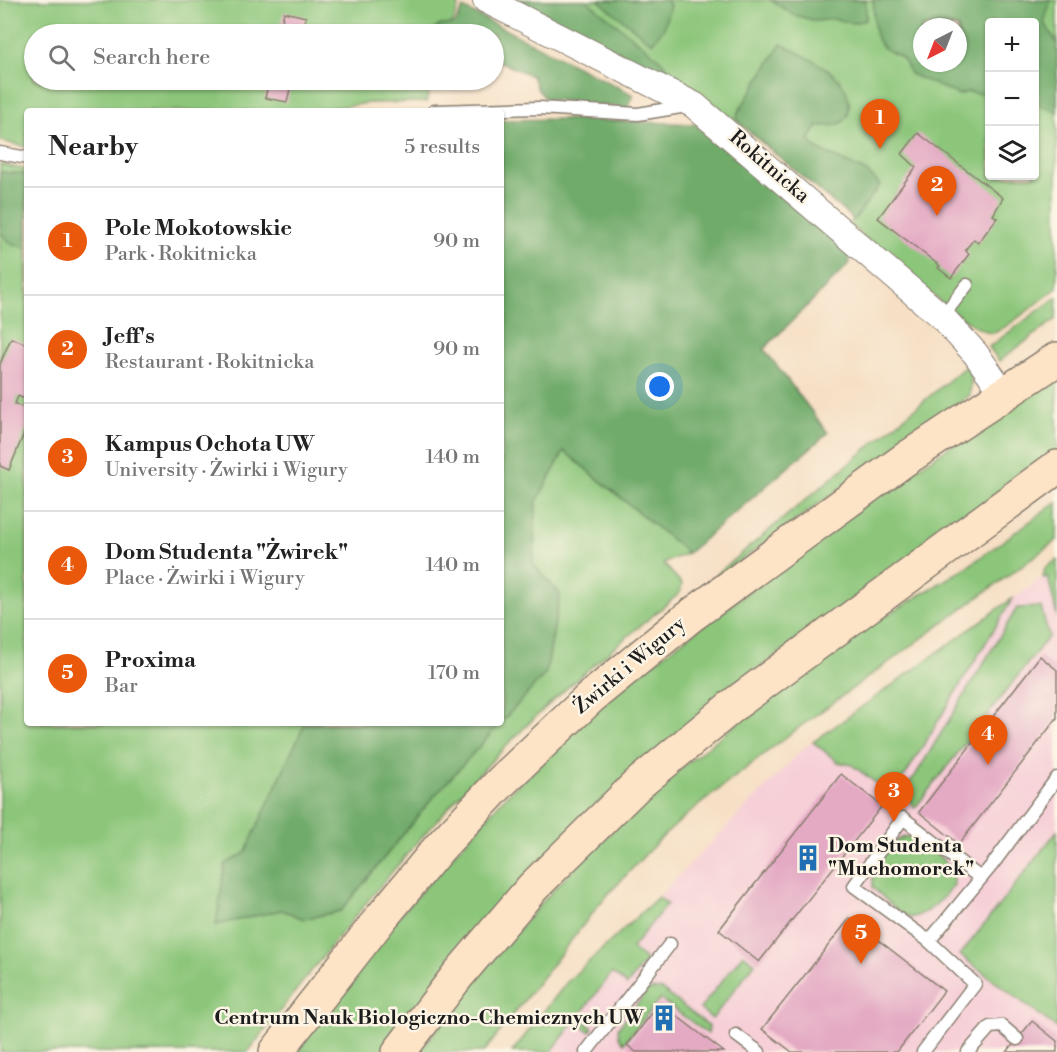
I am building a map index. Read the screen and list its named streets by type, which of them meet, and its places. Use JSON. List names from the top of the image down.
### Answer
{
  "streets": {
    "main road": ["Żwirki i Wigury"],
    "street": ["Rokitnicka"]
  },
  "crossings": [
    ["Rokitnicka", "Żwirki i Wigury"]
  ],
  "places": {
    "building": ["Dom Studenta \"Muchomorek\"", "Centrum Nauk Biologiczno-Chemicznych UW"]
  },
  "north": "bottom left",
  "page": {
    "map_buttons": ["+", "−"],
    "search": "Search here",
    "pins": [
      "1",
      "2",
      "4",
      "3",
      "5"
    ],
    "heading": ["Nearby", "5 results"],
    "list": [
      {
        "mark": "1",
        "name": "Pole Mokotowskie",
        "note": "Park · Rokitnicka",
        "value": "90 m"
      },
      {
        "mark": "2",
        "name": "Jeff's",
        "note": "Restaurant · Rokitnicka",
        "value": "90 m"
      },
      {
        "mark": "3",
        "name": "Kampus Ochota UW",
        "note": "University · Żwirki i Wigury",
        "value": "140 m"
      },
      {
        "mark": "4",
        "name": "Dom Studenta \"Żwirek\"",
        "note": "Place · Żwirki i Wigury",
        "value": "140 m"
      },
      {
        "mark": "5",
        "name": "Proxima",
        "note": "Bar",
        "value": "170 m"
      }
    ]
  }
}
